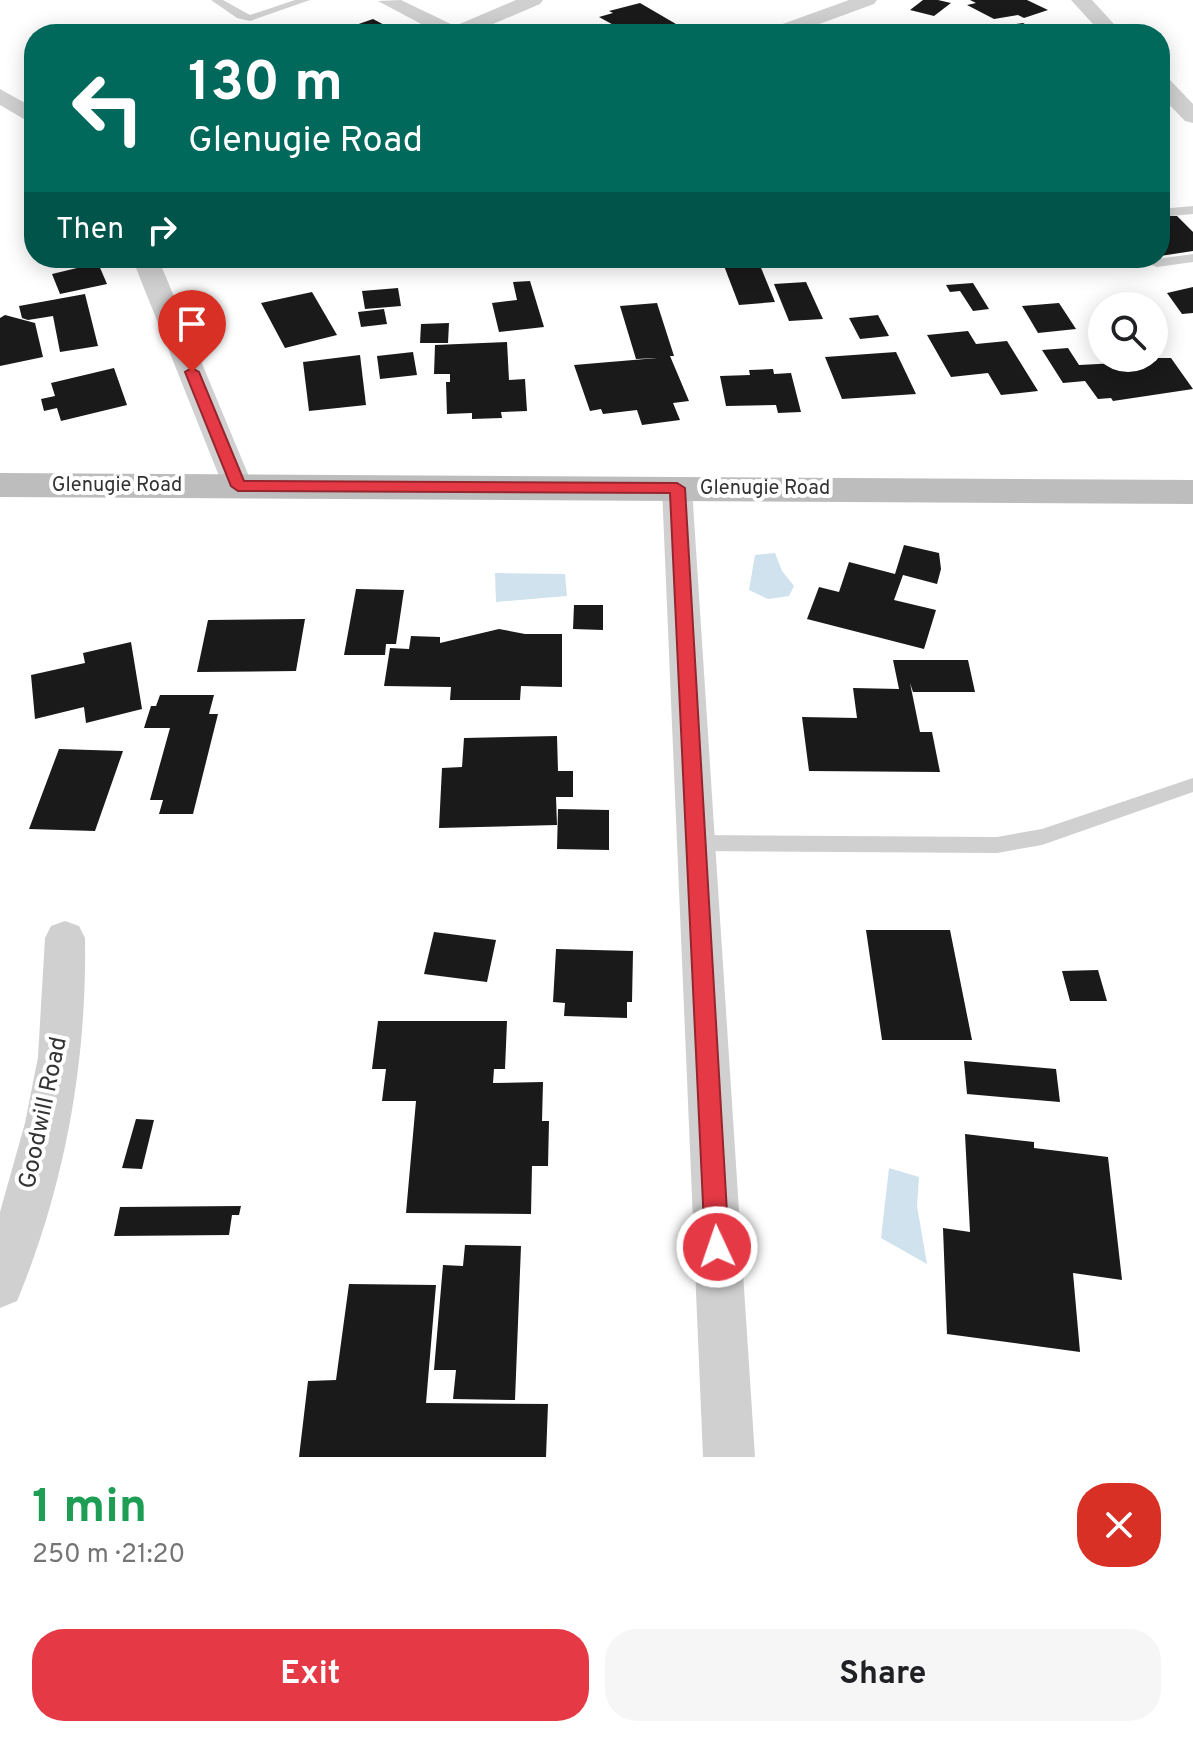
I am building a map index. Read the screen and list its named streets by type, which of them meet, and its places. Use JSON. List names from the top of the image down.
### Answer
{
  "streets": {
    "street": ["Glenugie Road", "Goodwill Road"]
  },
  "page": {
    "turn": ["130 m", "Glenugie Road"],
    "then": "Then",
    "heading": ["1 min", "250 m · 21:20"],
    "buttons": ["Exit", "Share"]
  }
}
